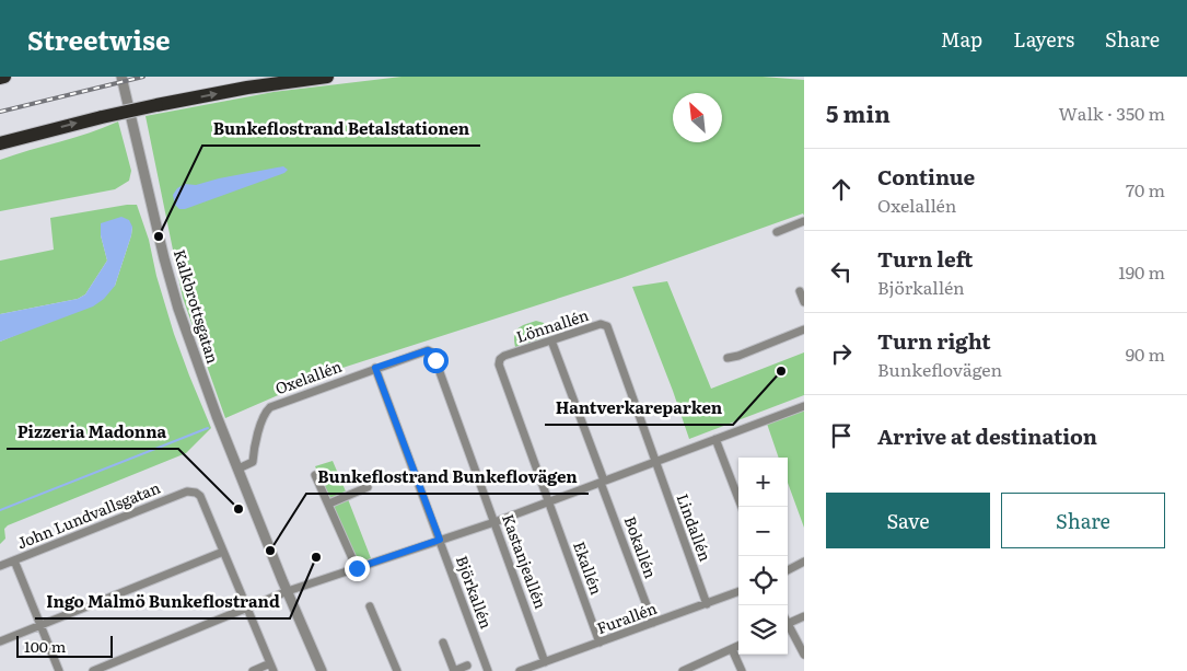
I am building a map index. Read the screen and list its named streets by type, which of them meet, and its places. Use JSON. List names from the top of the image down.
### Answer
{
  "streets": {
    "street": [
      "Kalkbrottsgatan",
      "Lönnallén",
      "Oxelallén",
      "John Lundvallsgatan",
      "Lindallén",
      "Bokallén",
      "Kastanjeallén",
      "Ekallén",
      "Björkallén",
      "Furallén"
    ]
  },
  "crossings": [
    ["Kalkbrottsgatan", "Oxelallén"],
    ["Lönnallén", "Lindallén"],
    ["Lönnallén", "Bokallén"],
    ["Lönnallén", "Ekallén"],
    ["Oxelallén", "Kastanjeallén"],
    ["Oxelallén", "Björkallén"],
    ["Lindallén", "Furallén"],
    ["Bokallén", "Furallén"],
    ["Kastanjeallén", "Furallén"],
    ["Ekallén", "Furallén"]
  ],
  "places": [
    "Bunkeflostrand Betalstationen",
    "Hantverkareparken",
    "Pizzeria Madonna",
    "Bunkeflostrand Bunkeflovägen",
    "Ingo Malmö Bunkeflostrand"
  ],
  "scale_bar": "100 m",
  "north": "top left",
  "page": {
    "header": "Streetwise",
    "nav": ["Map", "Layers", "Share"],
    "heading": ["5 min", "Walk · 350 m"],
    "list": [
      ["Continue", "Oxelallén", "70 m"],
      ["Turn left", "Björkallén", "190 m"],
      ["Turn right", "Bunkeflovägen", "90 m"],
      "Arrive at destination"
    ],
    "map_buttons": ["+", "−"],
    "buttons": ["Save", "Share"],
    "scale": "100 m"
  }
}
